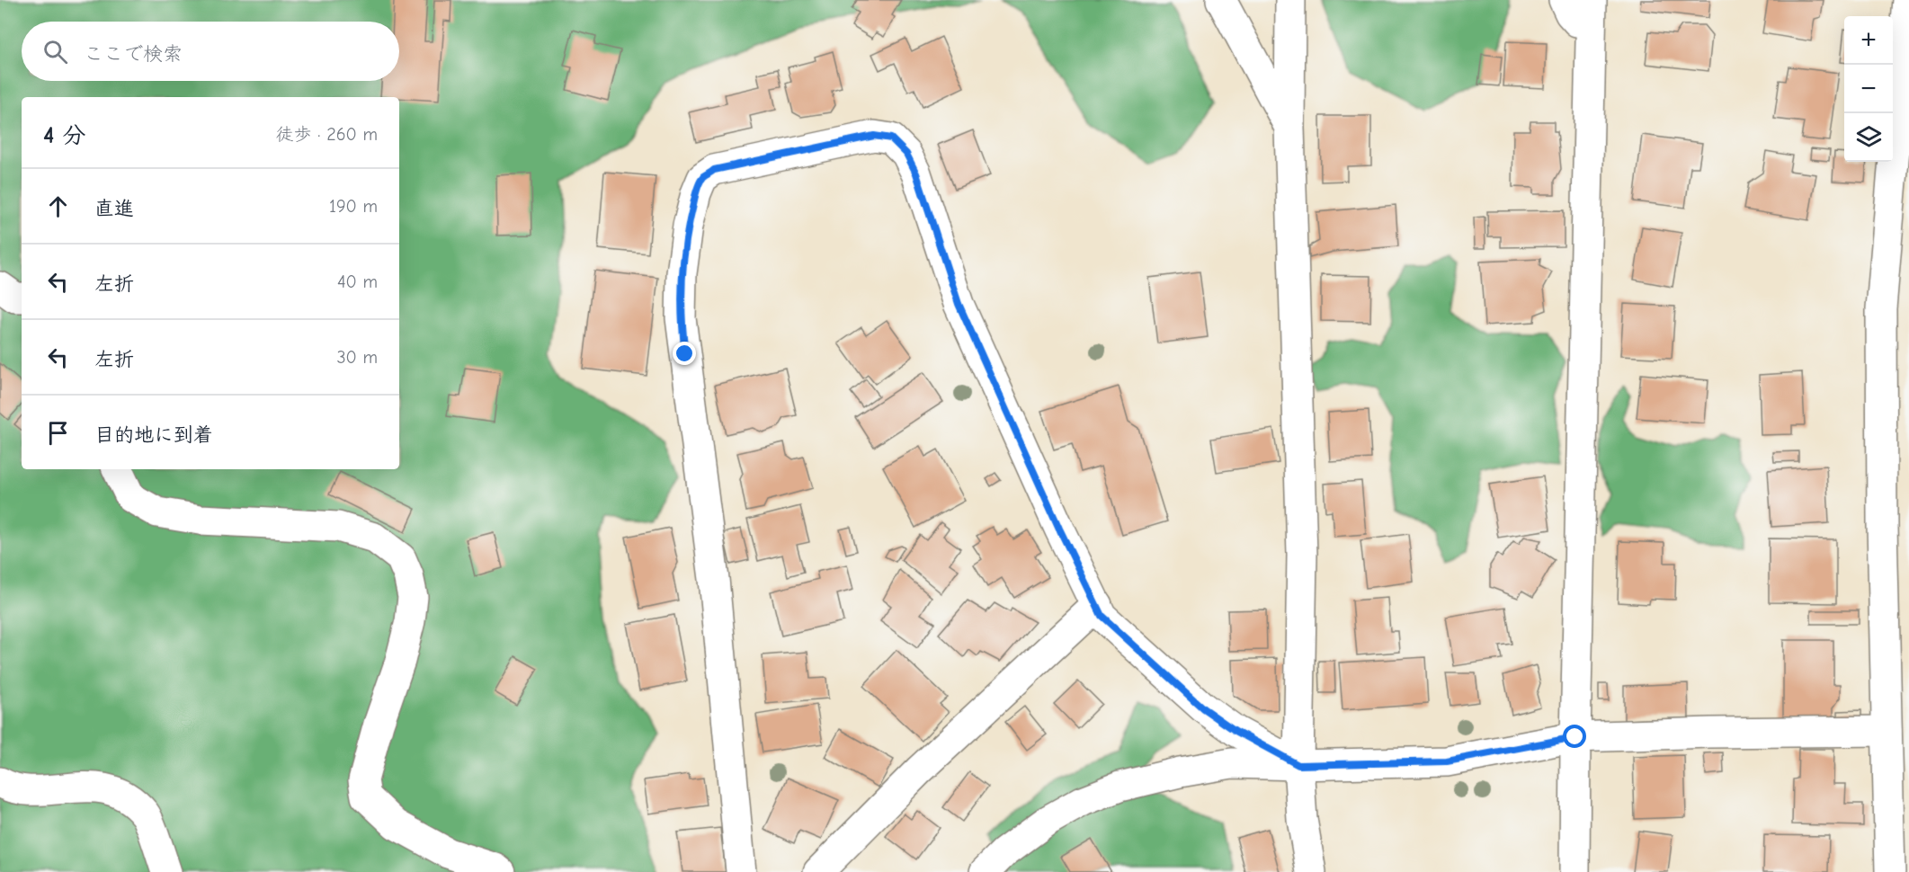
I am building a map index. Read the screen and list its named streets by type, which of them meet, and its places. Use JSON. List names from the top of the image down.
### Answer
{
  "page": {
    "map_buttons": ["+", "−"],
    "search": "ここで検索",
    "heading": ["4 分", "徒歩 · 260 m"],
    "list": [
      ["直進", "190 m"],
      ["左折", "40 m"],
      ["左折", "30 m"],
      "目的地に到着"
    ]
  }
}
